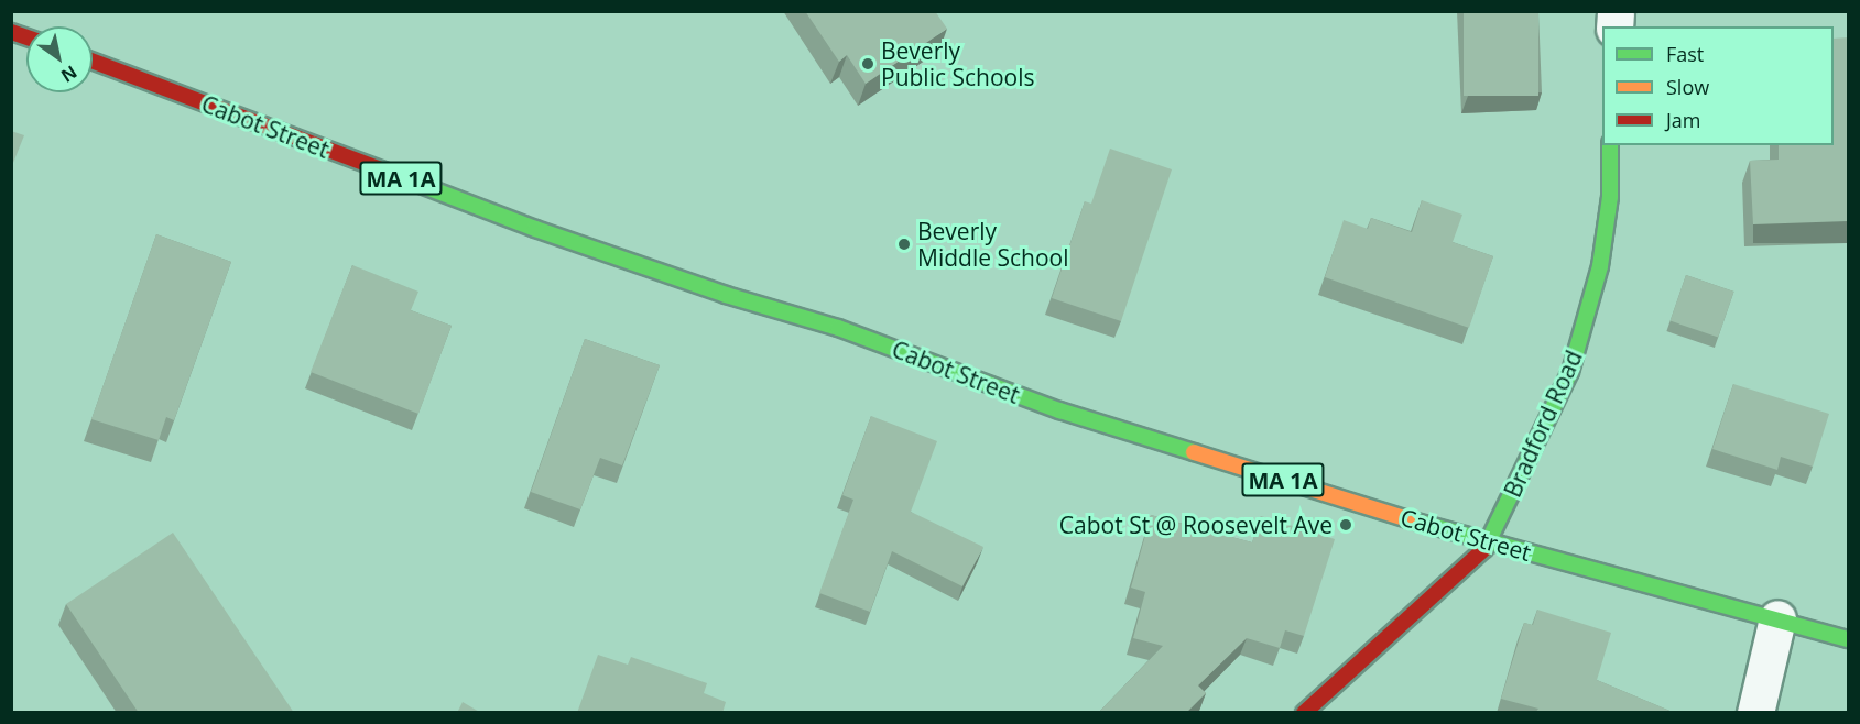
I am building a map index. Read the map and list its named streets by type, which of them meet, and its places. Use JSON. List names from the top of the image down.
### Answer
{
  "streets": {
    "main road": ["Cabot Street", "MA 1A", "Bradford Road"]
  },
  "crossings": [
    ["Cabot Street", "Bradford Road"]
  ],
  "places": ["Beverly Public Schools", "Beverly Middle School", "Cabot St @ Roosevelt Ave"],
  "legend": ["Fast", "Slow", "Jam"],
  "north": "bottom right"
}
